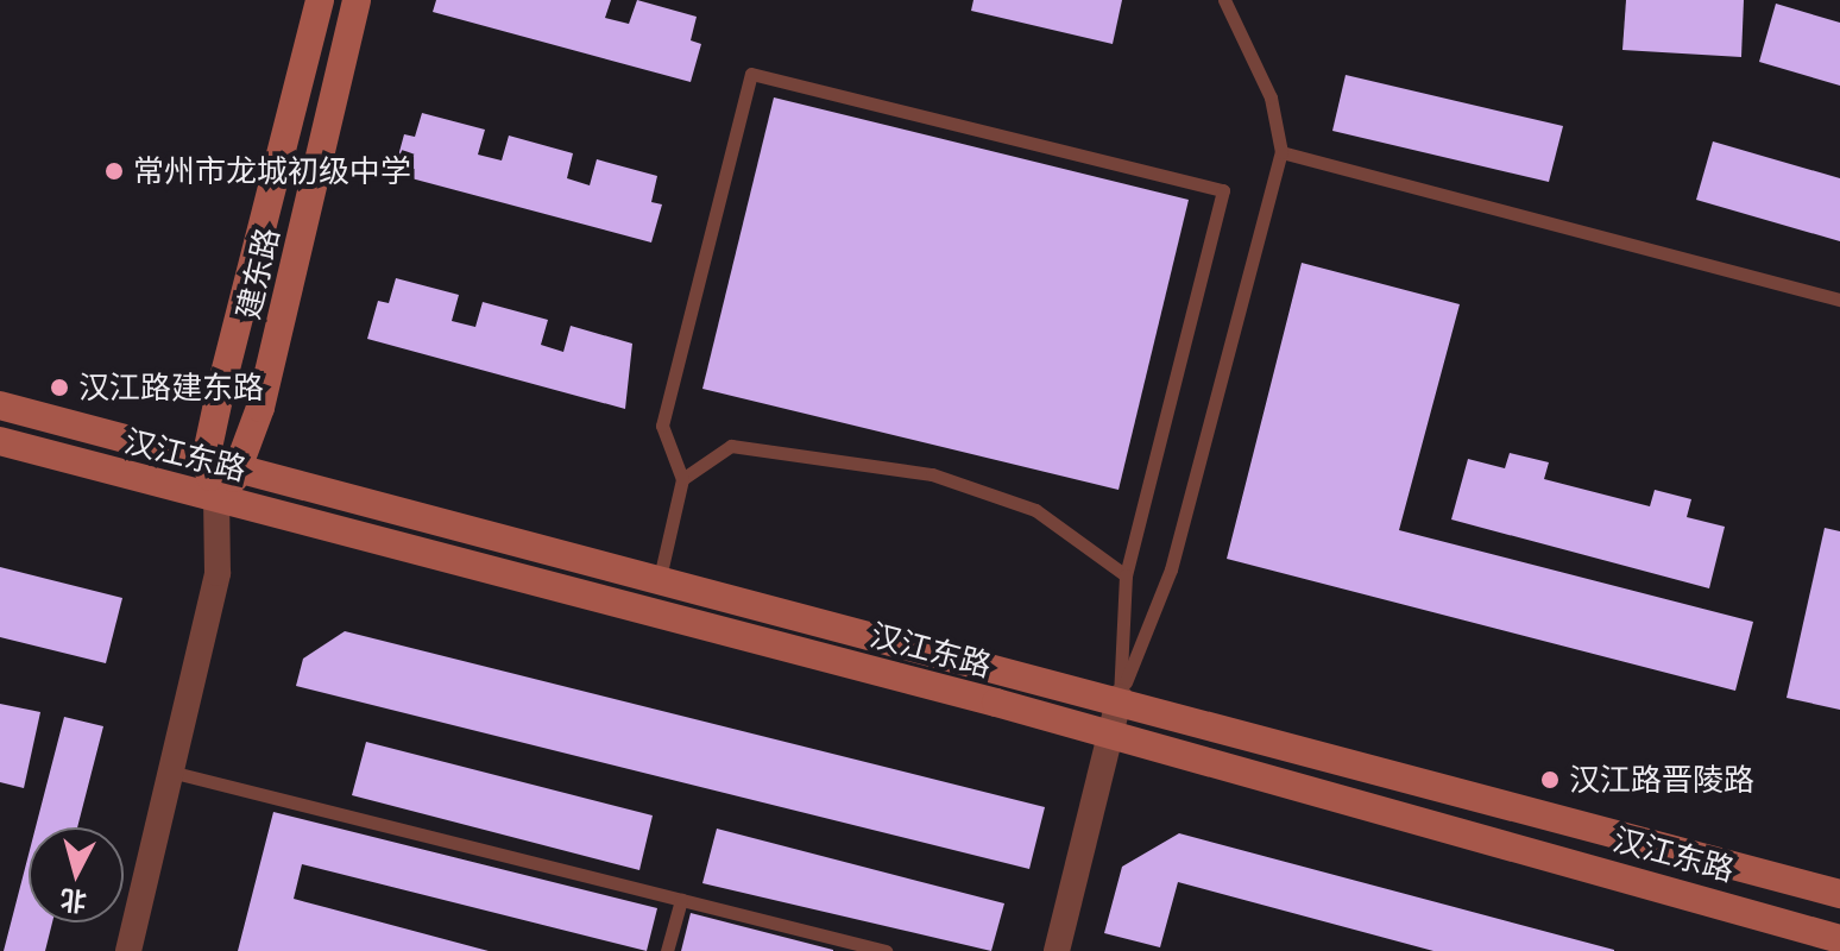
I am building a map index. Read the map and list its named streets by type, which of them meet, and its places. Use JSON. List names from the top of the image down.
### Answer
{
  "streets": {
    "street": ["建东路", "汉江东路"]
  },
  "crossings": [
    ["建东路", "汉江东路"]
  ],
  "places": ["常州市龙城初级中学", "汉江路建东路", "汉江路晋陵路"],
  "north": "bottom"
}
